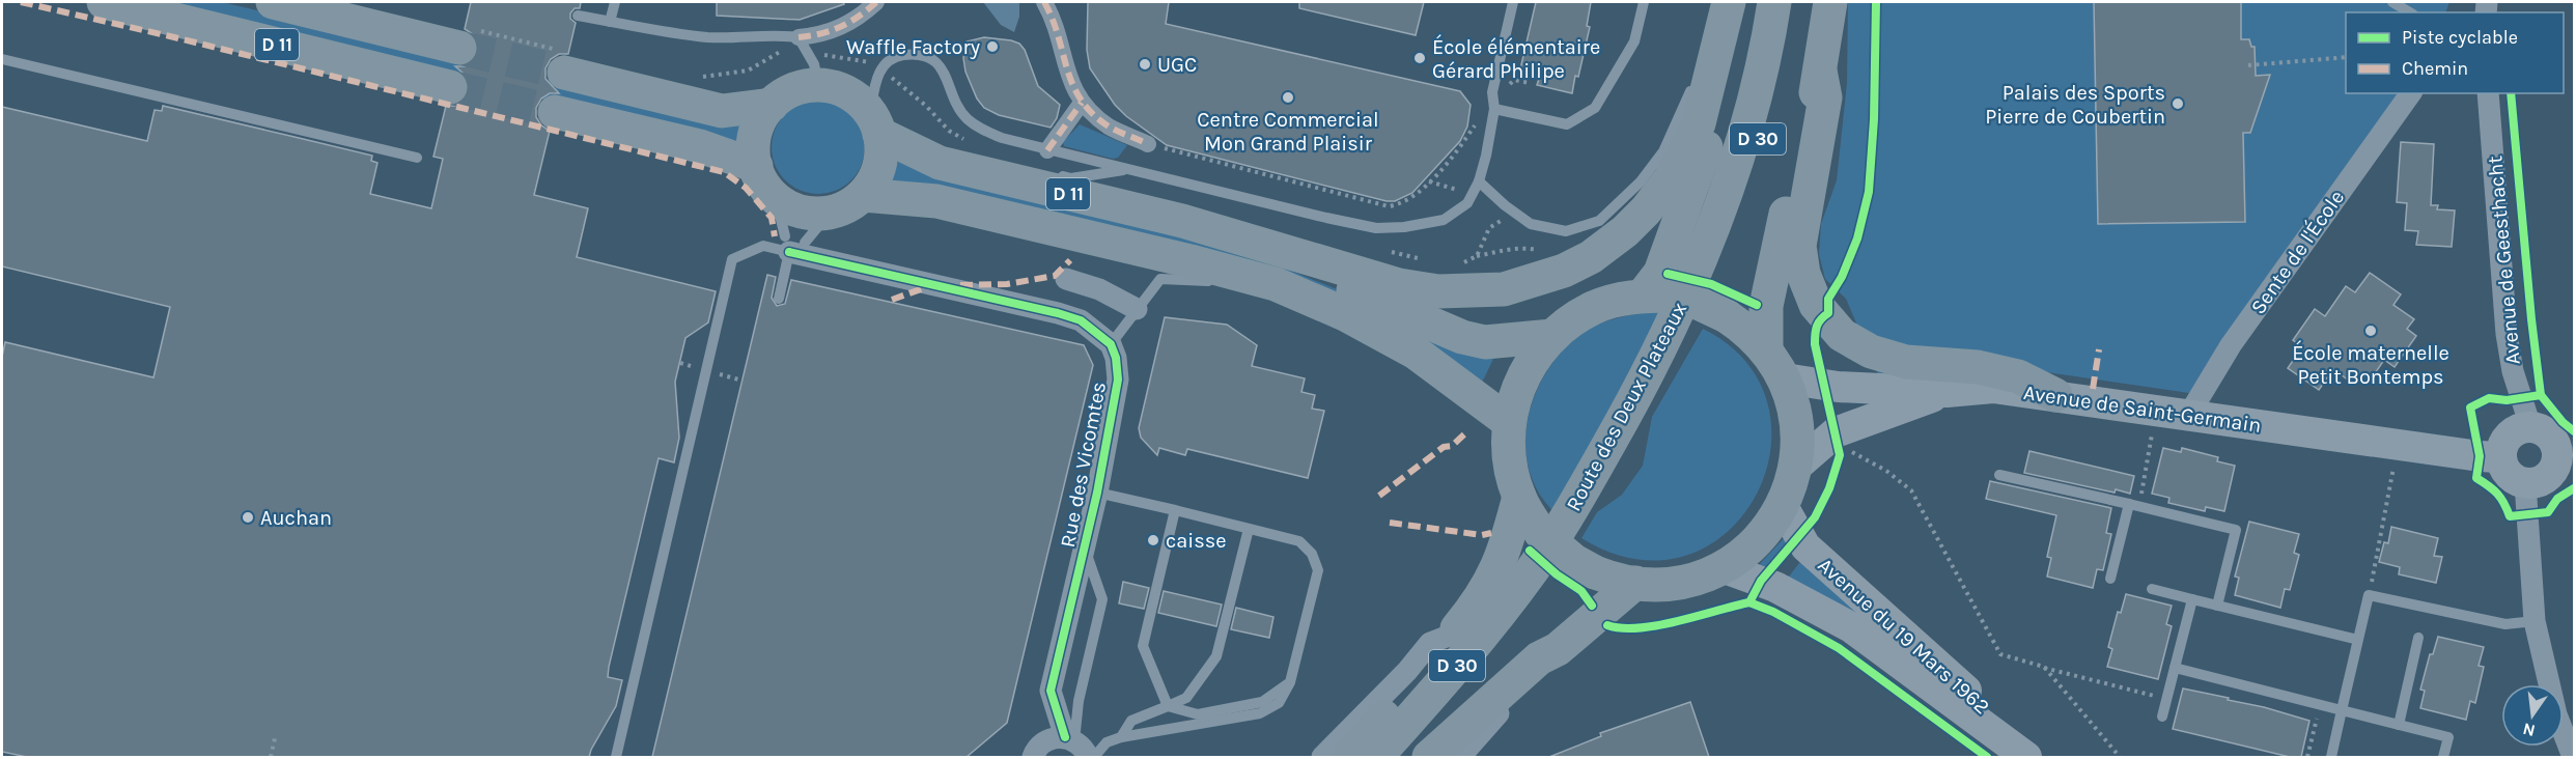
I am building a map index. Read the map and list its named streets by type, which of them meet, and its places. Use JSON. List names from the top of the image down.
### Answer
{
  "streets": {
    "main road": [
      "D 11",
      "D 30",
      "Route des Deux Plateaux",
      "Avenue de Saint-Germain",
      "Avenue du 19 Mars 1962"
    ],
    "street": ["Sente de l'École", "Avenue de Geesthacht", "Rue des Vicomtes"]
  },
  "crossings": [
    ["Sente de l'École", "Avenue de Saint-Germain"],
    ["Avenue de Geesthacht", "Avenue de Saint-Germain"]
  ],
  "places": [
    "Waffle Factory",
    "École élémentaire Gérard Philipe",
    "UGC",
    "Centre Commercial Mon Grand Plaisir",
    "Palais des Sports Pierre de Coubertin",
    "École maternelle Petit Bontemps",
    "Auchan",
    "caisse"
  ],
  "legend": ["Piste cyclable", "Chemin"],
  "north": "bottom"
}
